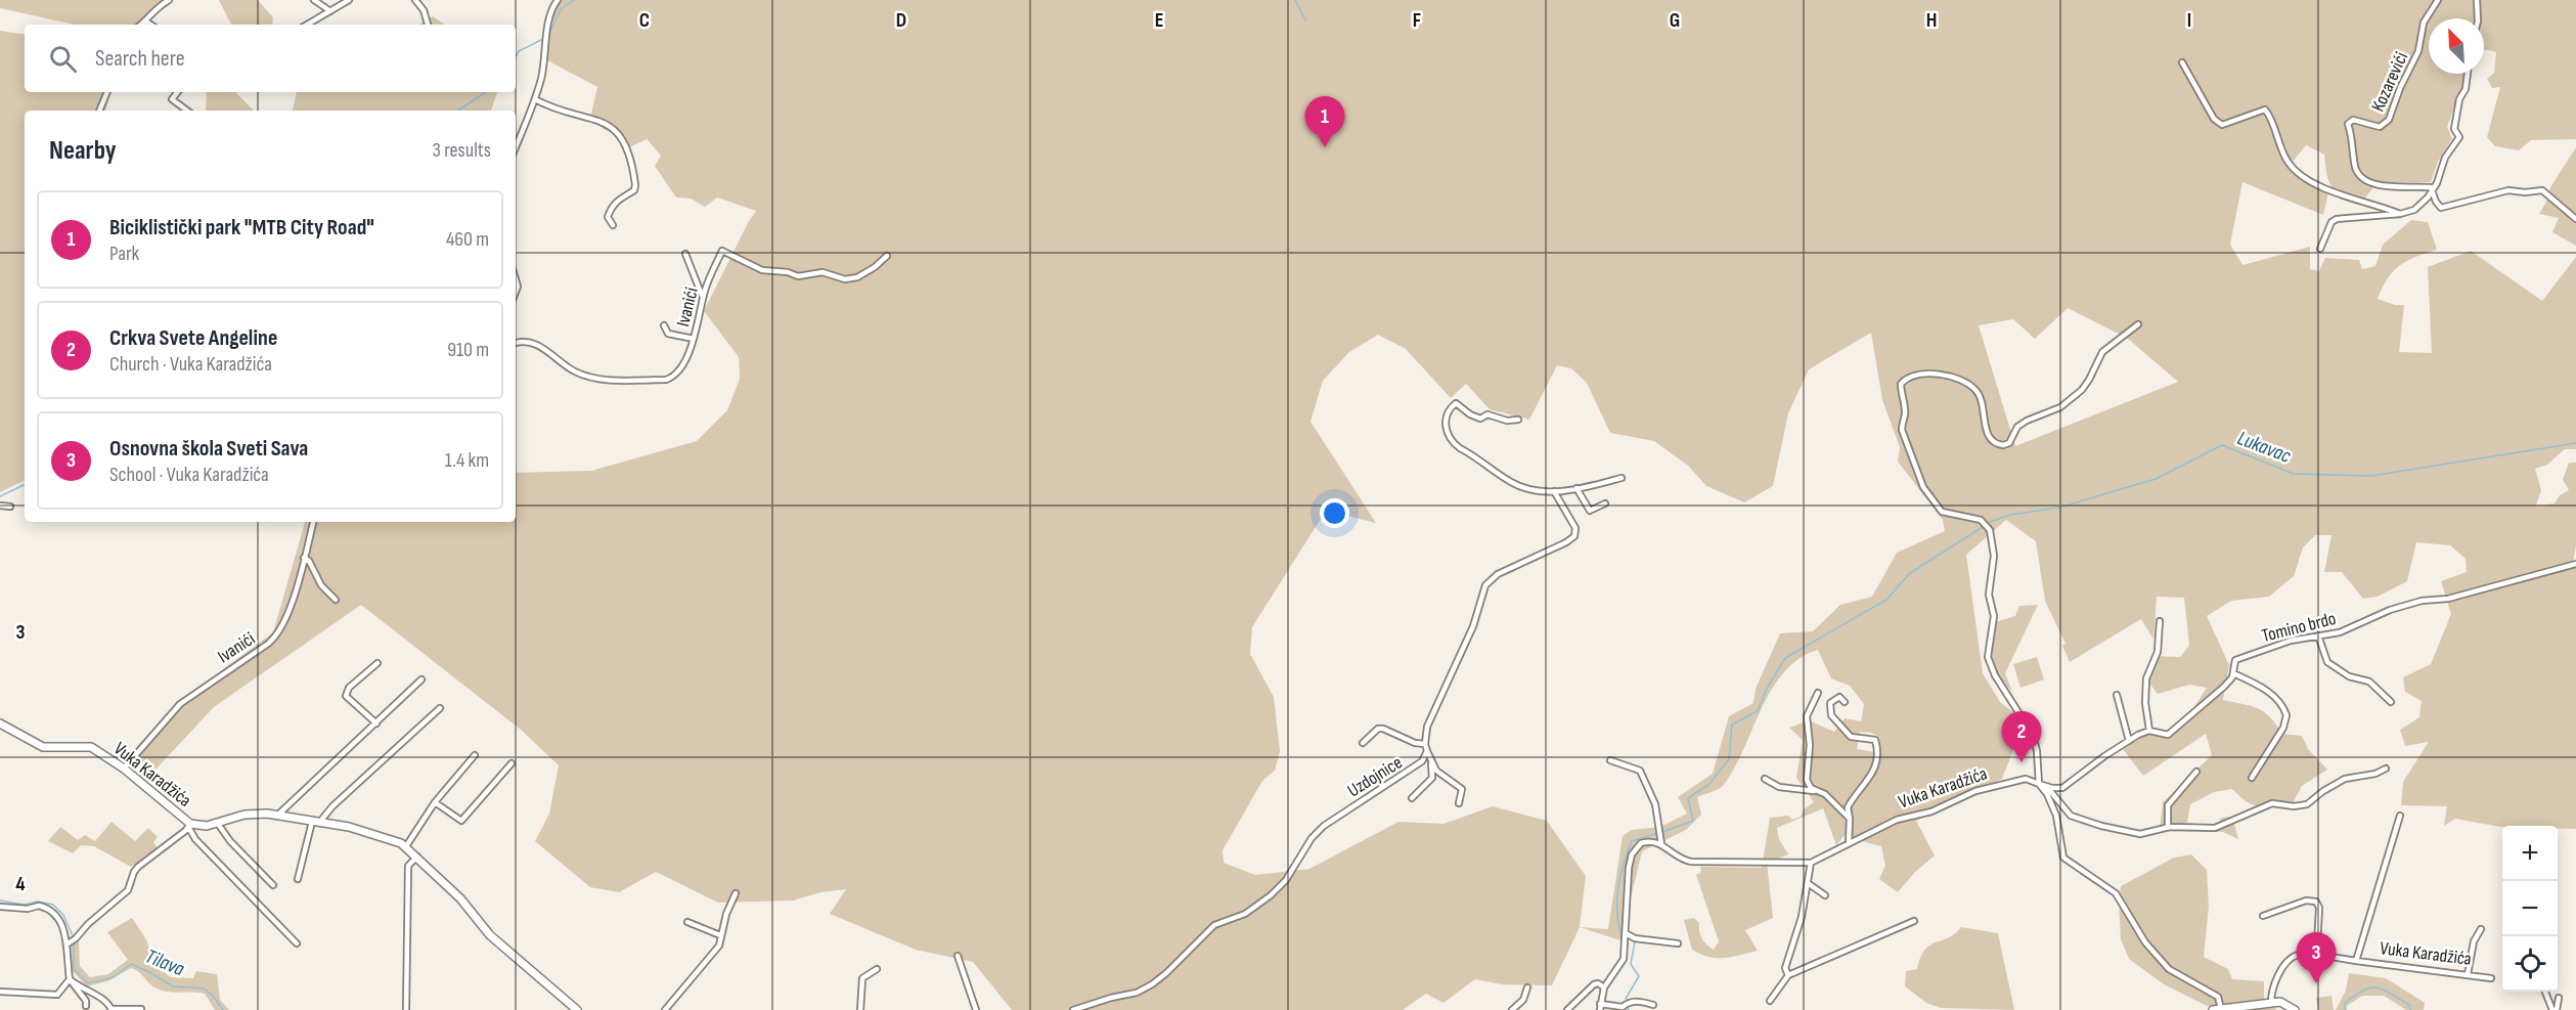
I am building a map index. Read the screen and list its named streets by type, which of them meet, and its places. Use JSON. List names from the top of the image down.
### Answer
{
  "streets": {
    "street": [
      "Kozarevići",
      "Ivanići",
      "Tomino brdo",
      "Vuka Karadžića",
      "Uzdojnice"
    ]
  },
  "crossings": [
    ["Ivanići", "Vuka Karadžića"],
    ["Tomino brdo", "Vuka Karadžića"]
  ],
  "water": ["Lukavac", "Tilava"],
  "north": "top left",
  "page": {
    "search": "Search here",
    "pins": ["1", "2", "3"],
    "heading": ["Nearby", "3 results"],
    "list": [
      {
        "mark": "1",
        "name": "Biciklistički park \"MTB City Road\"",
        "note": "Park",
        "value": "460 m"
      },
      {
        "mark": "2",
        "name": "Crkva Svete Angeline",
        "note": "Church · Vuka Karadžića",
        "value": "910 m"
      },
      {
        "mark": "3",
        "name": "Osnovna škola Sveti Sava",
        "note": "School · Vuka Karadžića",
        "value": "1.4 km"
      }
    ],
    "map_buttons": ["+", "−"]
  },
  "grid": {
    "columns": [
      "C",
      "D",
      "E",
      "F",
      "G",
      "H",
      "I"
    ],
    "rows": ["3", "4"]
  }
}
